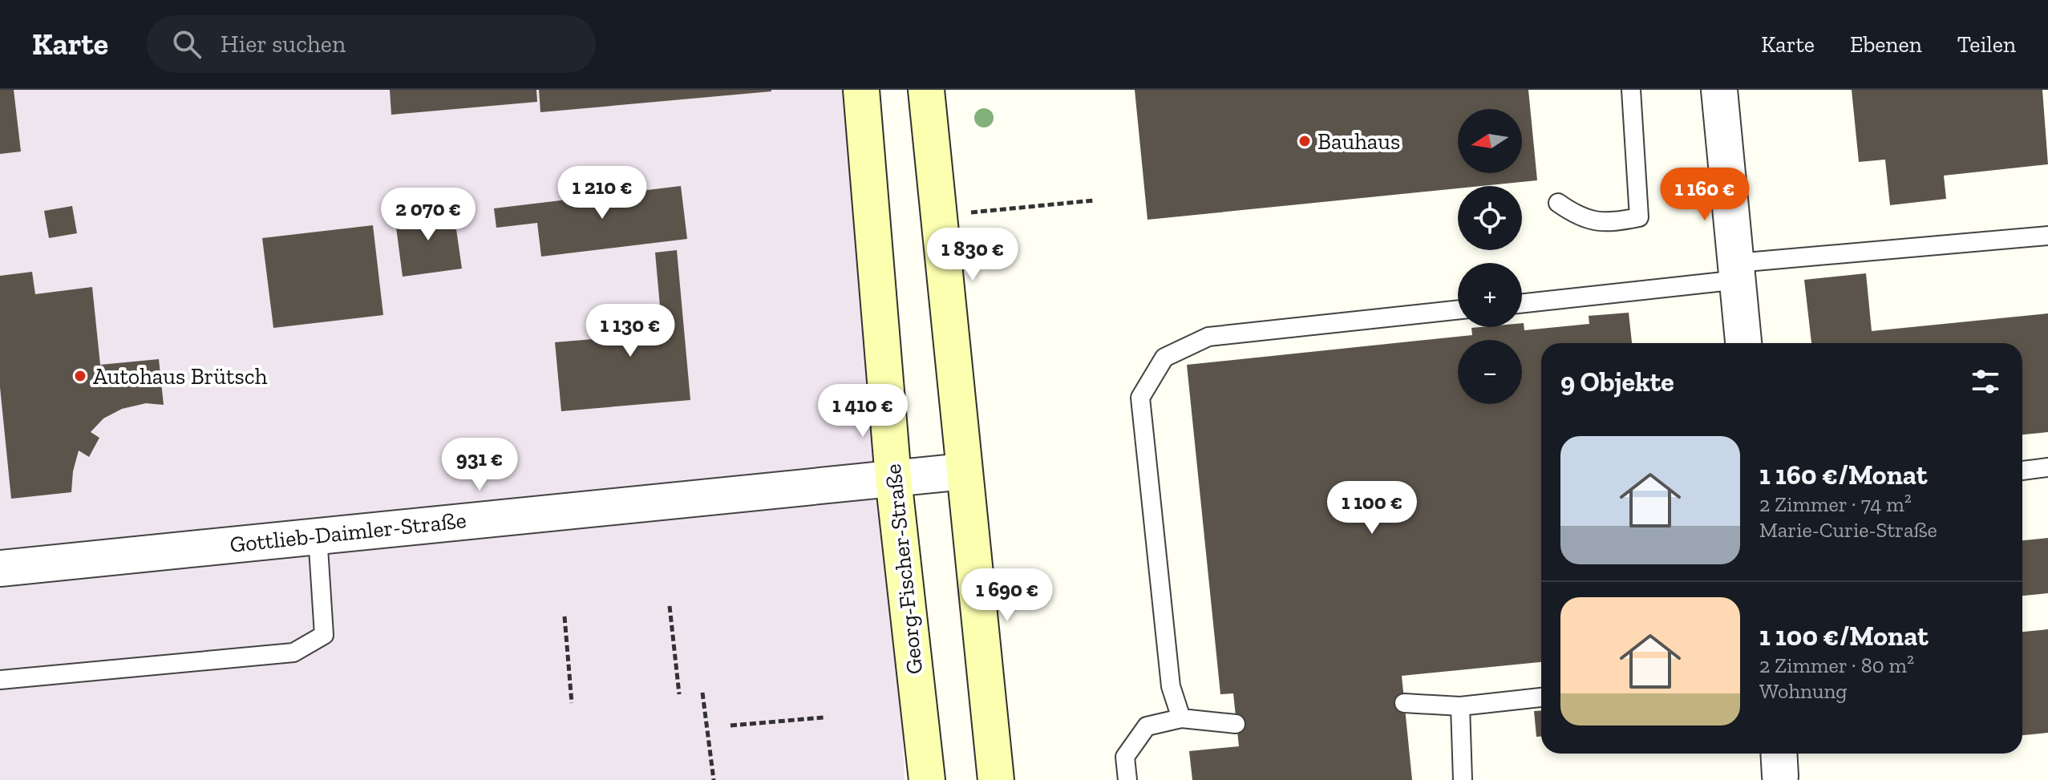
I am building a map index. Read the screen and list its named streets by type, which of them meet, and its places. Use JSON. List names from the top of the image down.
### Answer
{
  "streets": {
    "main road": ["Georg-Fischer-Straße"],
    "street": ["Gottlieb-Daimler-Straße"]
  },
  "crossings": [
    ["Gottlieb-Daimler-Straße", "Georg-Fischer-Straße"]
  ],
  "places": ["Bauhaus", "Autohaus Brütsch"],
  "north": "left",
  "page": {
    "header": "Karte",
    "search": "Hier suchen",
    "nav": ["Karte", "Ebenen", "Teilen"],
    "map_buttons": ["+", "−"],
    "price": [
      "1 210 €",
      "1 160 €",
      "2 070 €",
      "1 830 €",
      "1 130 €",
      "1 410 €",
      "931 €",
      "1 100 €",
      "1 690 €"
    ],
    "heading": "9 Objekte",
    "list": [
      {
        "name": "1 160 €/Monat",
        "note": "2 Zimmer · 74 m² · Marie-Curie-Straße"
      },
      {
        "name": "1 100 €/Monat",
        "note": "2 Zimmer · 80 m² · Wohnung"
      }
    ]
  }
}
